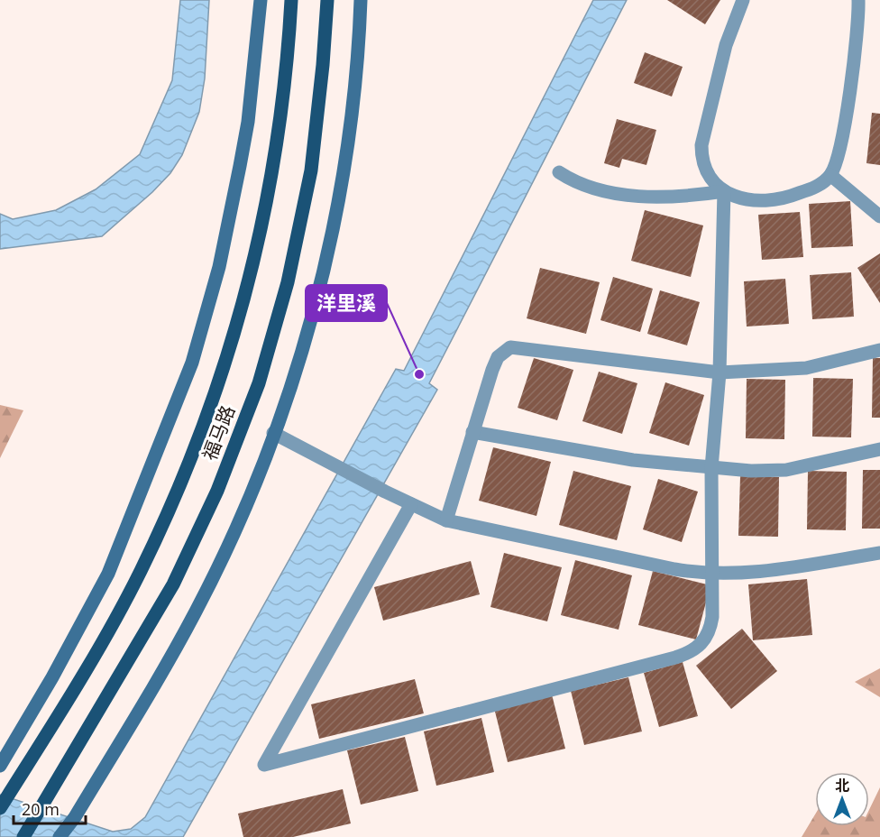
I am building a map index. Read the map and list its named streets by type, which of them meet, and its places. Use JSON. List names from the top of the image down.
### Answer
{
  "streets": {
    "main road": ["福马路"]
  },
  "places": ["洋里溪"],
  "scale_bar": "20 m",
  "north": "top"
}
